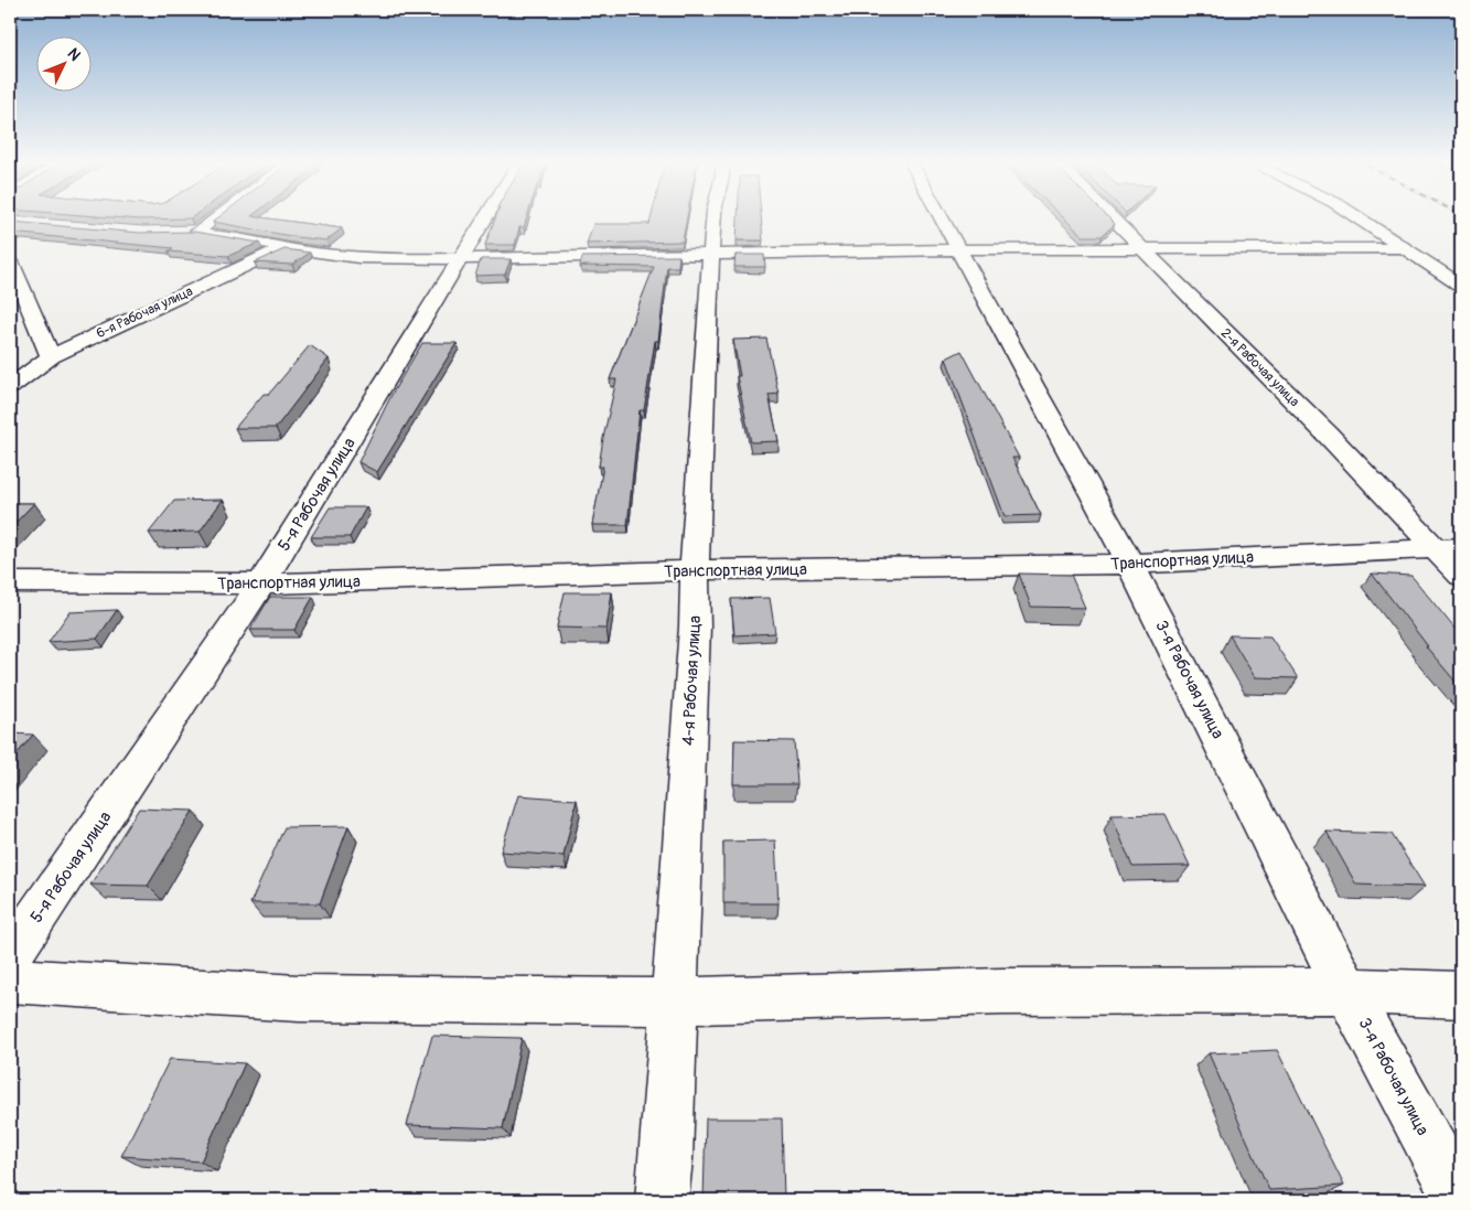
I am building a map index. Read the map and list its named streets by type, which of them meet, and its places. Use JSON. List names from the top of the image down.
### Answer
{
  "streets": {
    "street": [
      "6-я Рабочая улица",
      "2-я Рабочая улица",
      "5-я Рабочая улица",
      "Транспортная улица",
      "3-я Рабочая улица",
      "4-я Рабочая улица"
    ]
  },
  "crossings": [
    ["2-я Рабочая улица", "Транспортная улица"],
    ["5-я Рабочая улица", "Транспортная улица"],
    ["Транспортная улица", "3-я Рабочая улица"],
    ["Транспортная улица", "4-я Рабочая улица"]
  ],
  "north": "top right"
}
